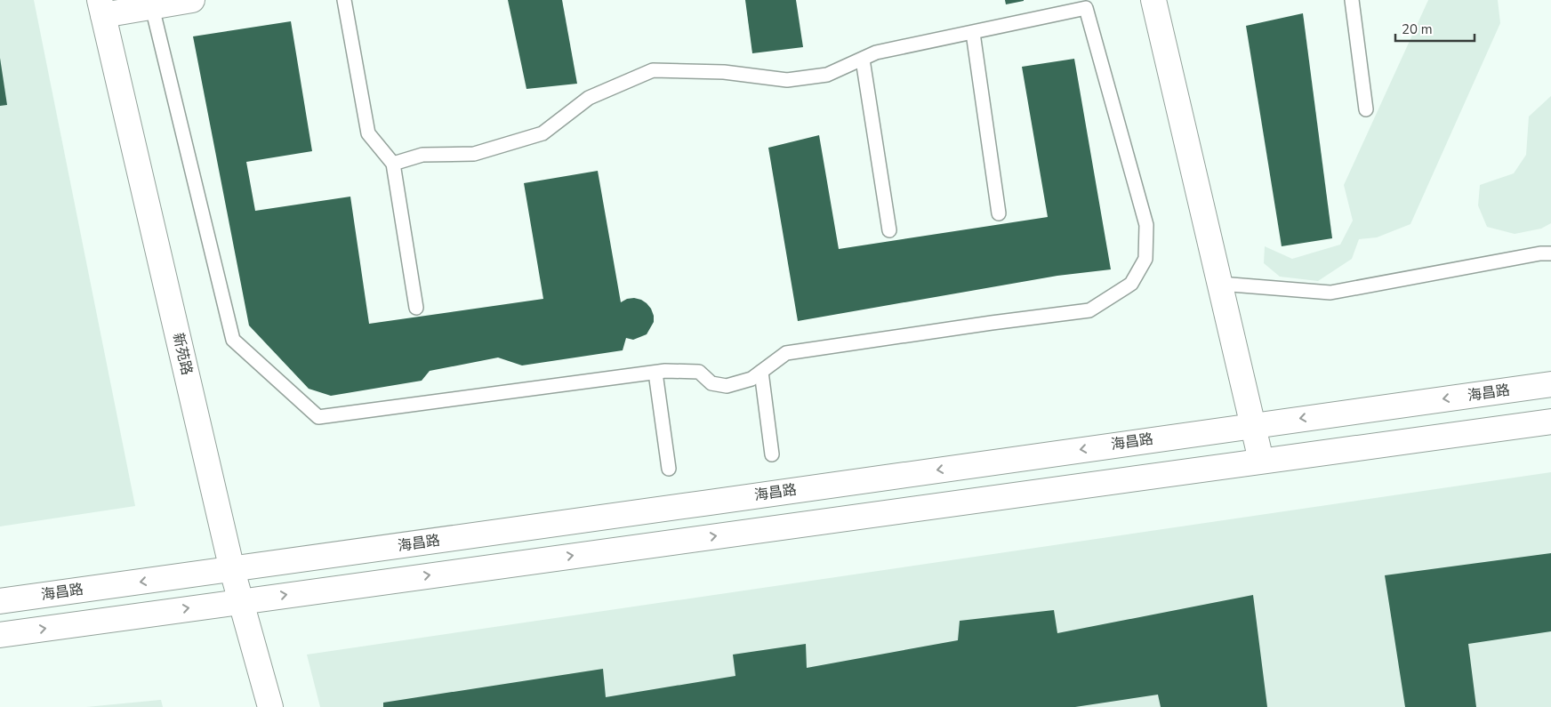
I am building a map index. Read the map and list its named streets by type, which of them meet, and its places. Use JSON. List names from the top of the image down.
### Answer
{
  "streets": {
    "main road": ["新苑路", "海昌路"]
  },
  "crossings": [
    ["新苑路", "海昌路"]
  ],
  "scale_bar": "20 m"
}
